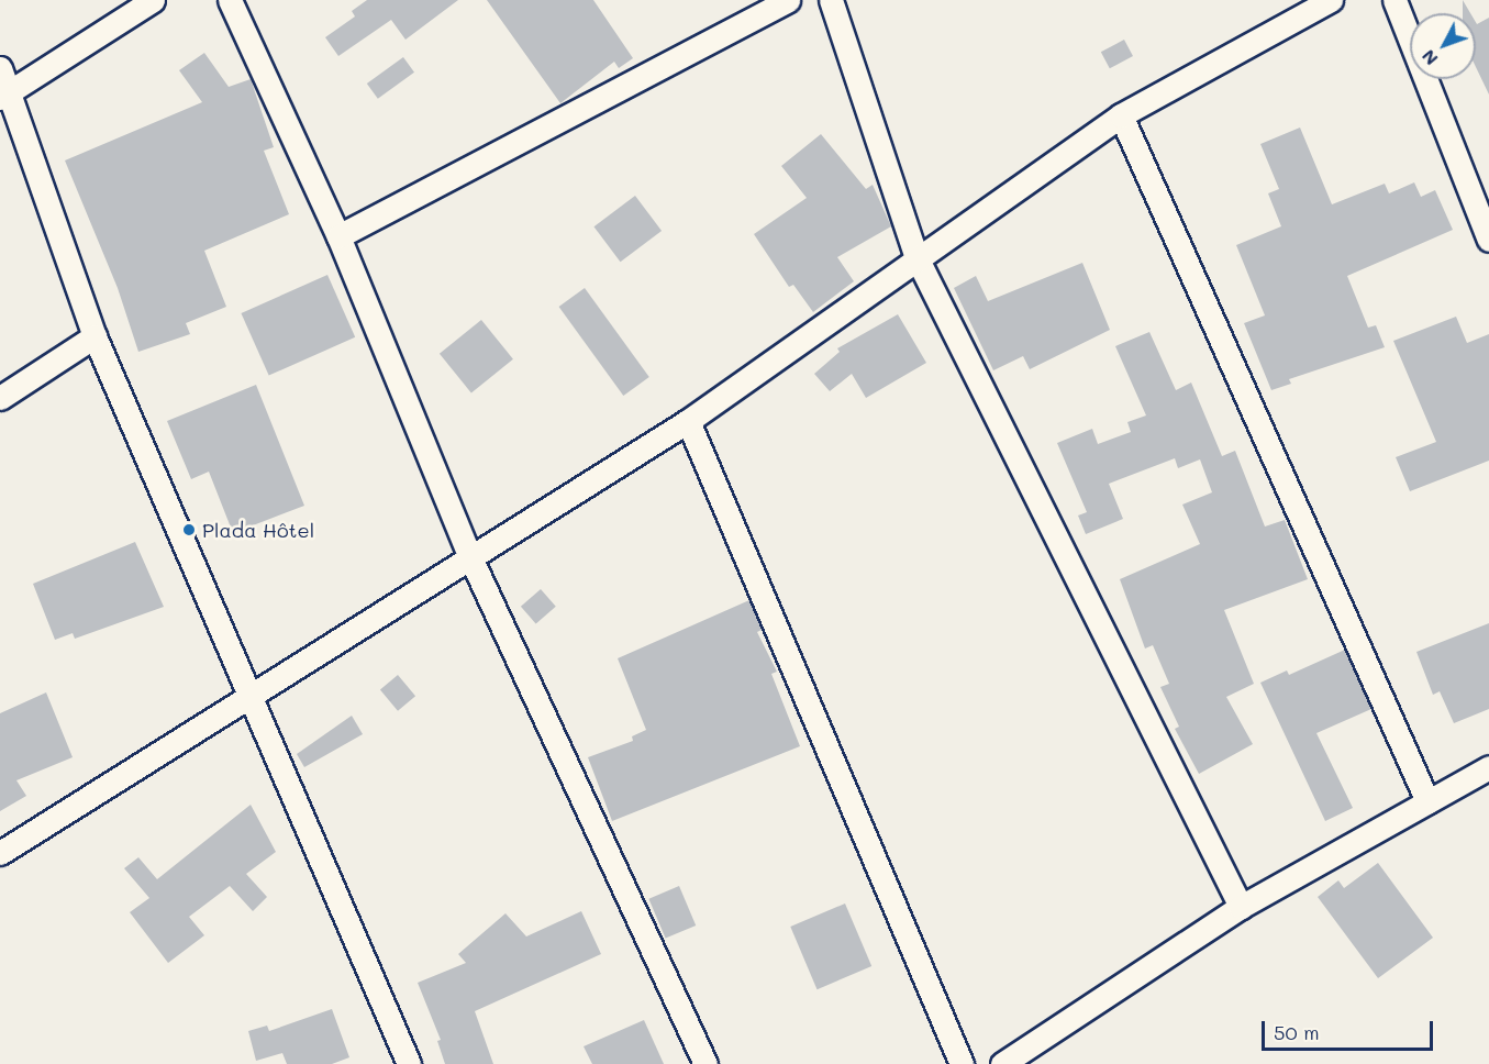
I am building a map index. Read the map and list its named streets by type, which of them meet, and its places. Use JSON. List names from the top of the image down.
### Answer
{
  "places": ["Plada Hôtel"],
  "scale_bar": "50 m",
  "north": "bottom left"
}
